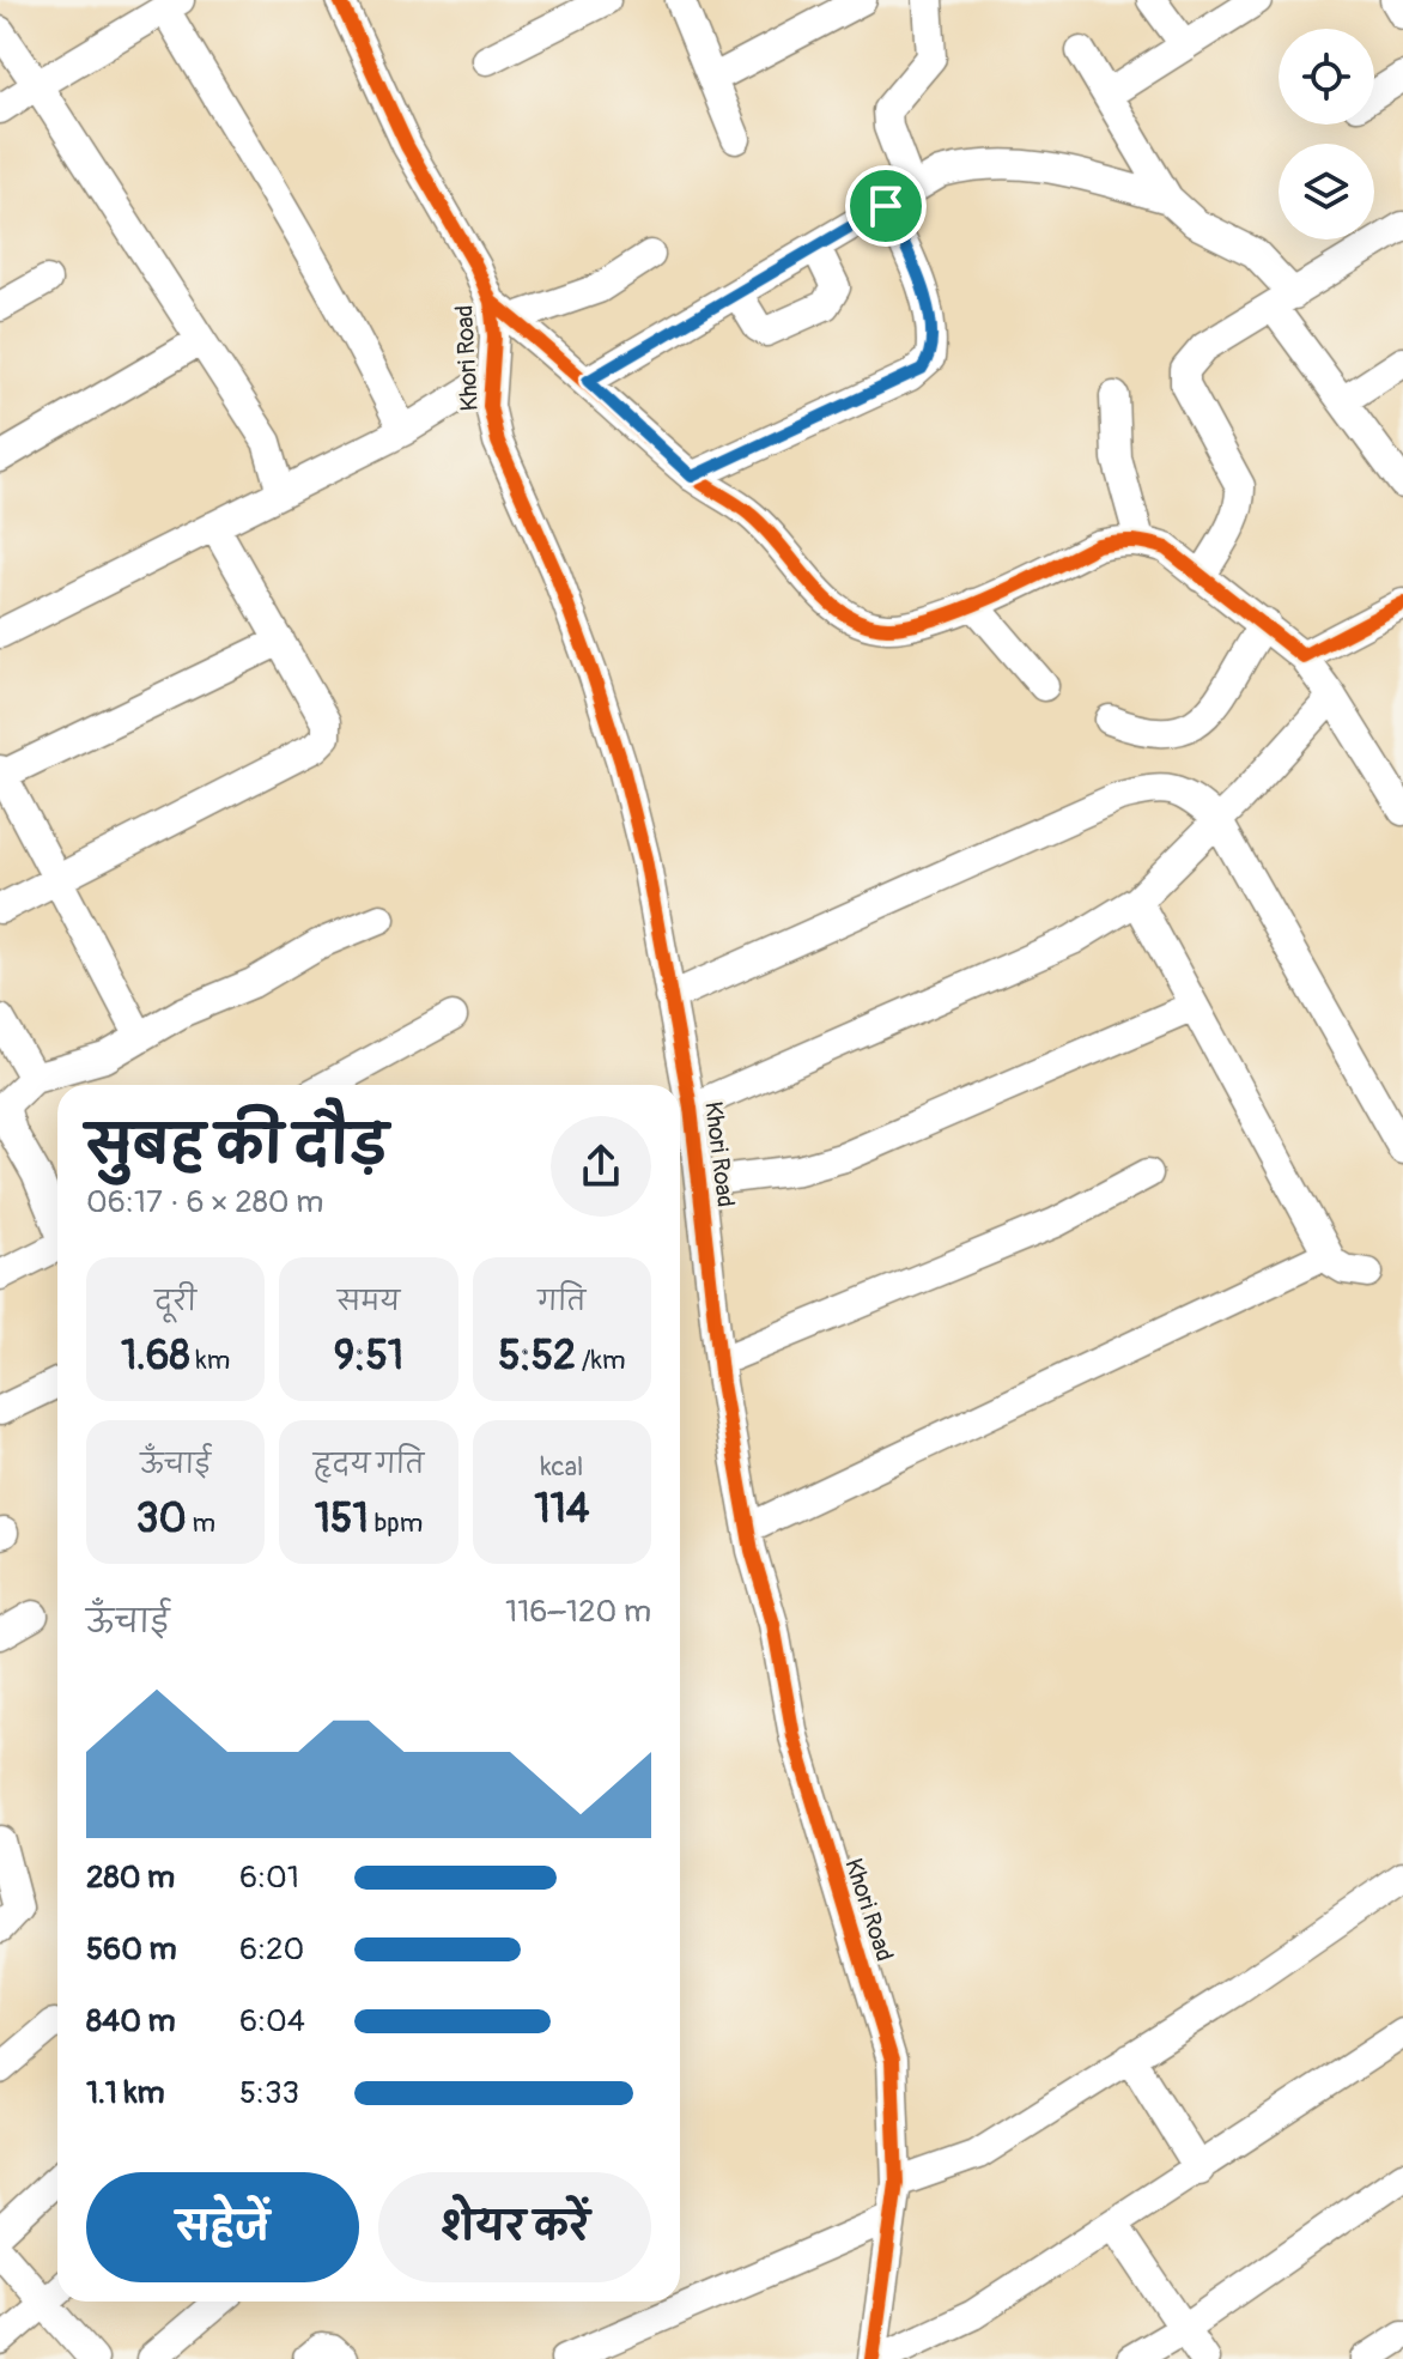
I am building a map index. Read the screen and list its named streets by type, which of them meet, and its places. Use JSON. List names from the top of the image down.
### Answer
{
  "streets": {
    "street": ["Khori Road"]
  },
  "page": {
    "heading": ["सुबह की दौड़", "06:17 · 6 × 280 m"],
    "stats": [
      ["दूरी", "1.68 km"],
      ["समय", "9:51"],
      ["गति", "5:52 /km"],
      ["ऊँचाई", "30 m"],
      ["हृदय गति", "151 bpm"],
      ["kcal", "114"]
    ],
    "chart": ["ऊँचाई", "116–120 m"],
    "list": [
      {
        "name": "280 m",
        "note": "6:01"
      },
      {
        "name": "560 m",
        "note": "6:20"
      },
      {
        "name": "840 m",
        "note": "6:04"
      },
      {
        "name": "1.1 km",
        "note": "5:33"
      }
    ],
    "buttons": ["सहेजें", "शेयर करें"]
  }
}
